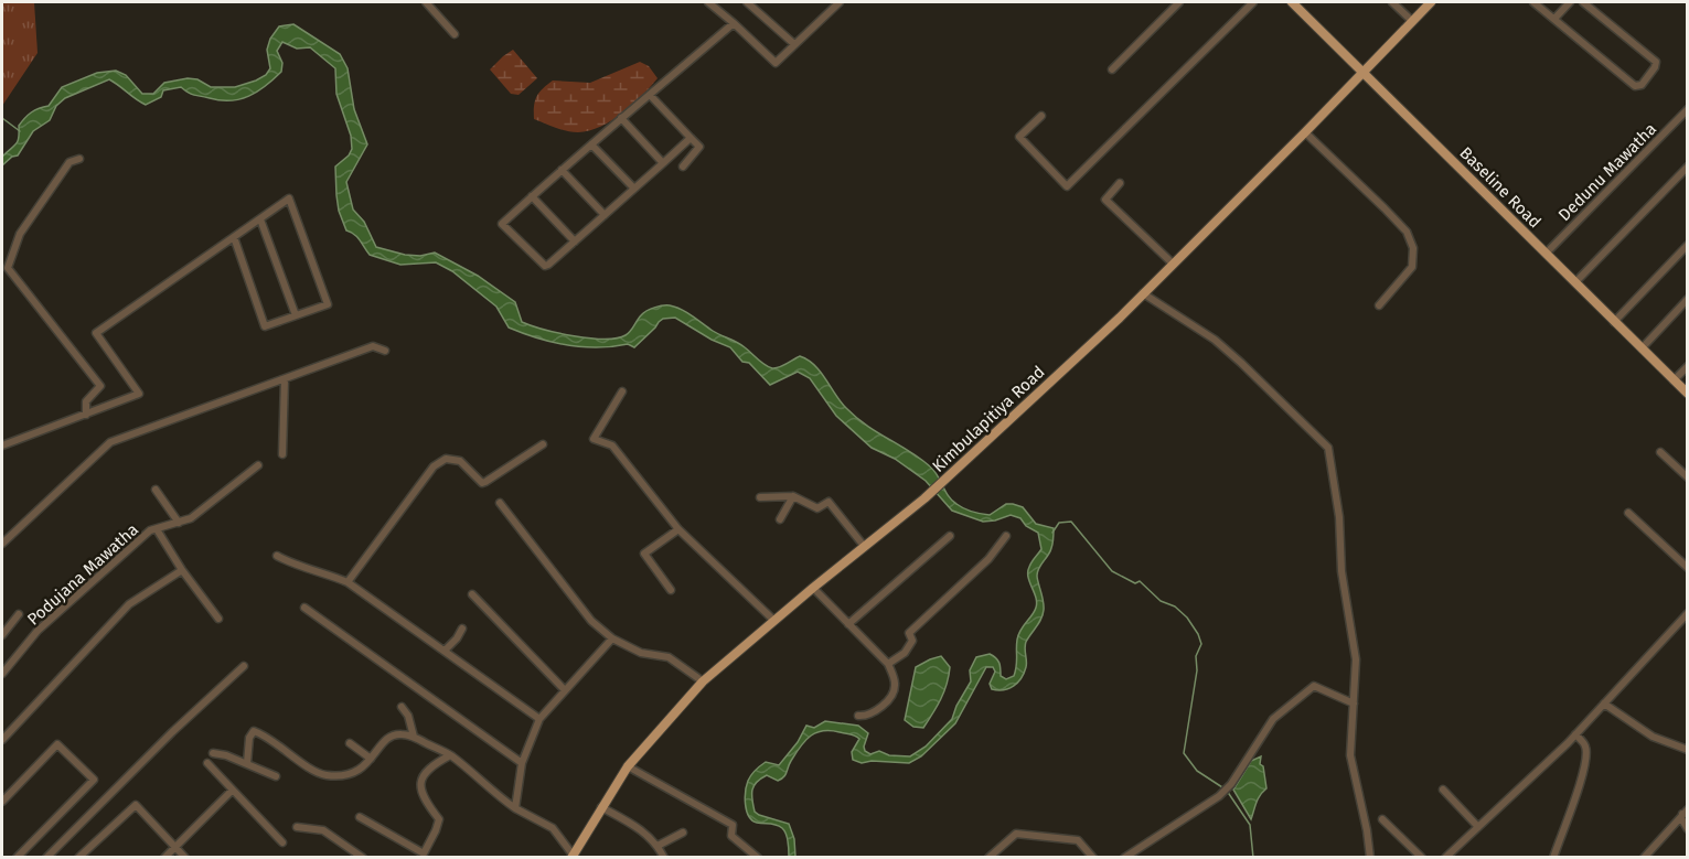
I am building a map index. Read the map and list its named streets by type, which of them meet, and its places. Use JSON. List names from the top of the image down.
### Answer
{
  "streets": {
    "main road": ["Baseline Road", "Kimbulapitiya Road"],
    "street": ["Dedunu Mawatha", "Podujana Mawatha"]
  },
  "crossings": [
    ["Dedunu Mawatha", "Baseline Road"],
    ["Baseline Road", "Kimbulapitiya Road"]
  ]
}
